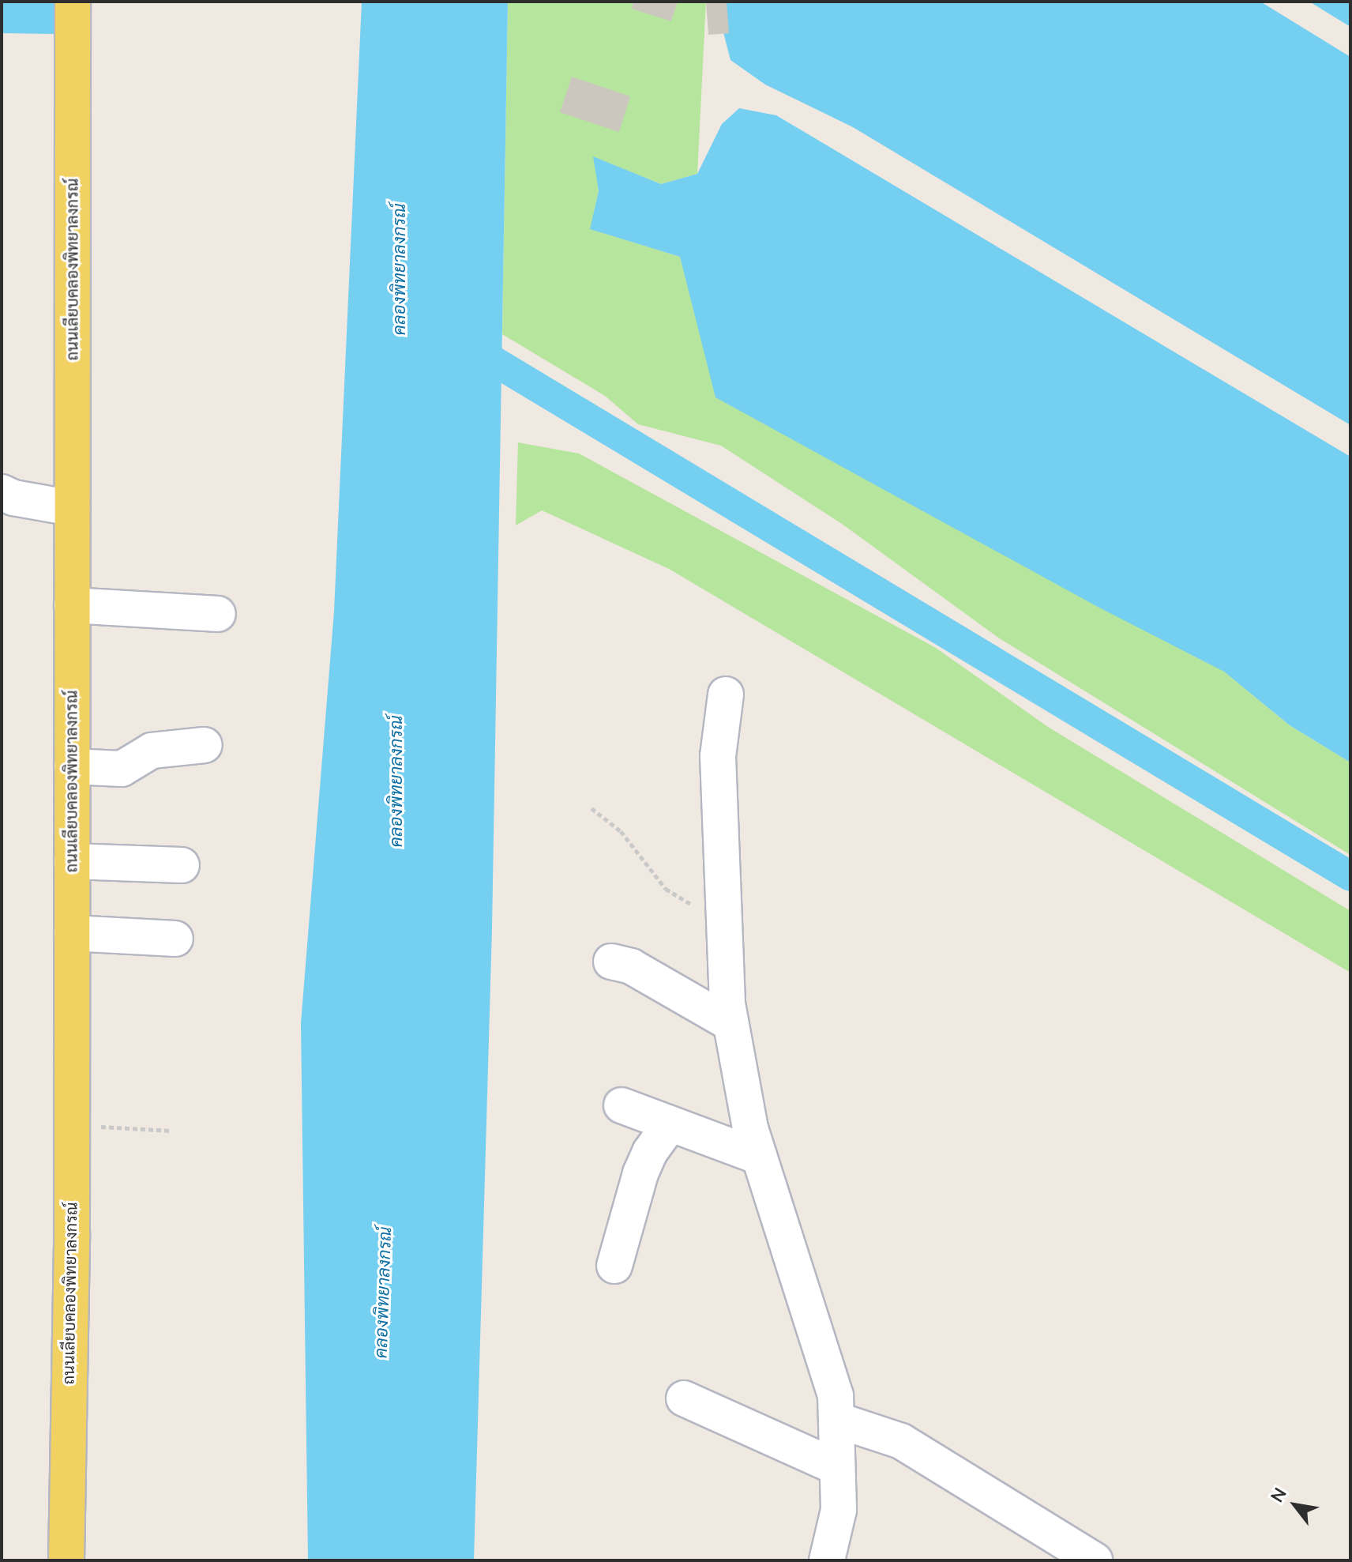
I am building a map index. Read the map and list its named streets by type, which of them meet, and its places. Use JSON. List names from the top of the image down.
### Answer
{
  "streets": {
    "main road": ["ถนนเลียบคลองพิทยาลงกรณ์"]
  },
  "water": ["คลองพิทยาลงกรณ์"],
  "north": "top left"
}
